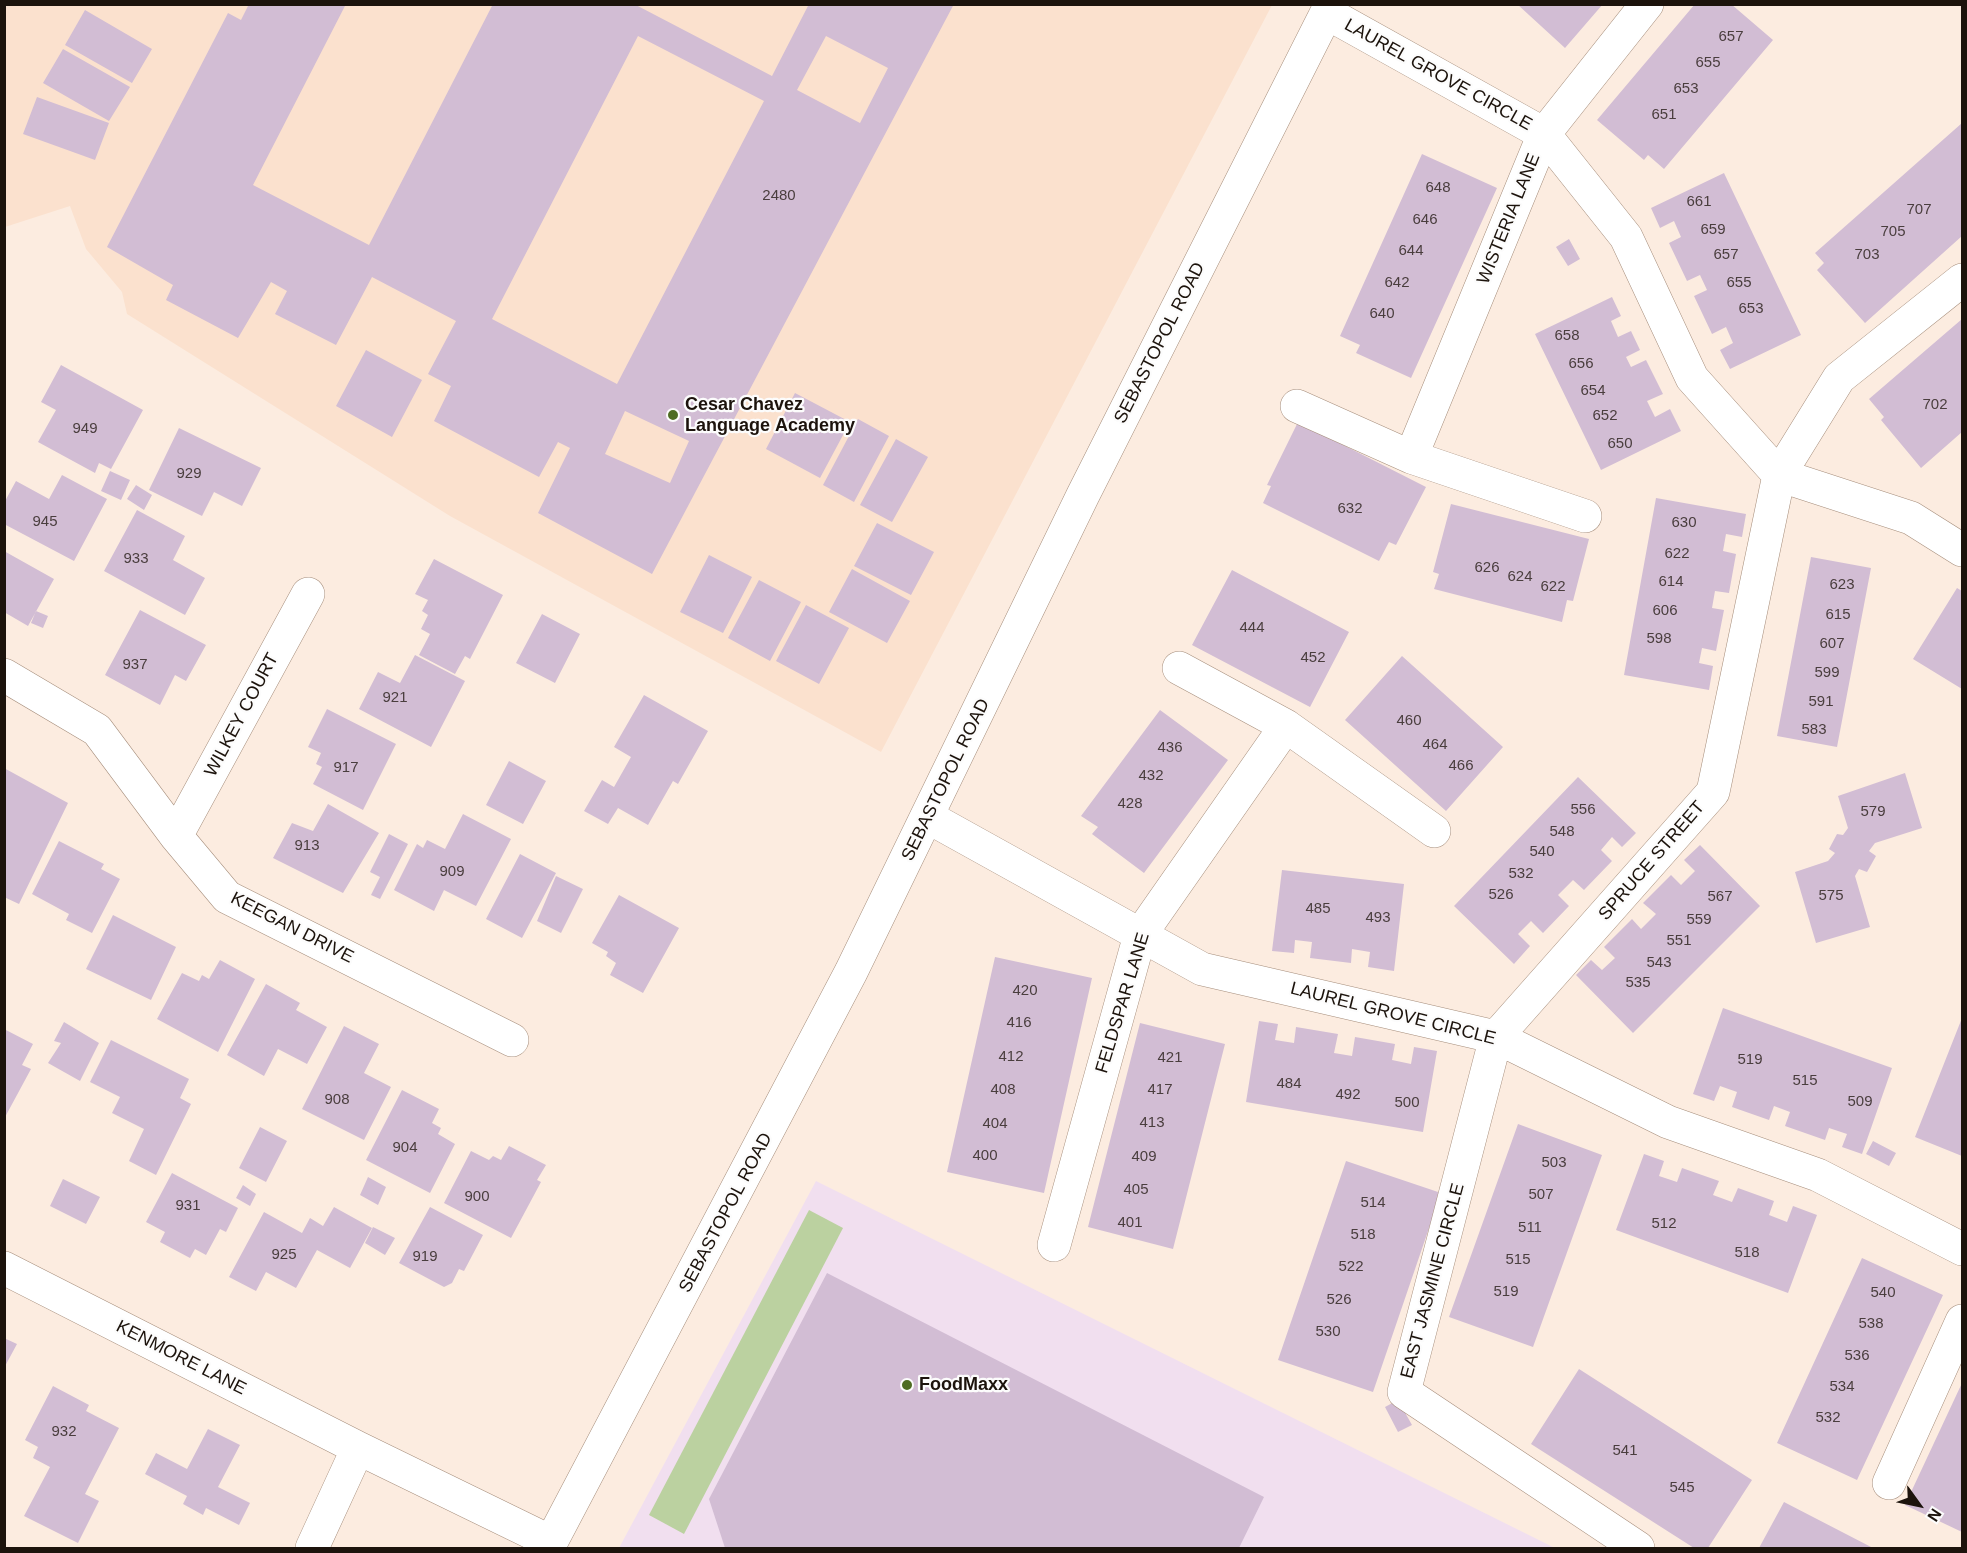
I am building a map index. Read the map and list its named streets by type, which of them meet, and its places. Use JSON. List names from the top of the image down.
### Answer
{
  "streets": {
    "street": [
      "LAUREL GROVE CIRCLE",
      "WISTERIA LANE",
      "SEBASTOPOL ROAD",
      "WILKEY COURT",
      "SPRUCE STREET",
      "KEEGAN DRIVE",
      "FELDSPAR LANE",
      "EAST JASMINE CIRCLE",
      "KENMORE LANE"
    ]
  },
  "crossings": [
    ["LAUREL GROVE CIRCLE", "WISTERIA LANE"],
    ["LAUREL GROVE CIRCLE", "SEBASTOPOL ROAD"],
    ["LAUREL GROVE CIRCLE", "SPRUCE STREET"],
    ["LAUREL GROVE CIRCLE", "FELDSPAR LANE"],
    ["LAUREL GROVE CIRCLE", "EAST JASMINE CIRCLE"],
    ["SEBASTOPOL ROAD", "KENMORE LANE"],
    ["WILKEY COURT", "KEEGAN DRIVE"],
    ["SPRUCE STREET", "EAST JASMINE CIRCLE"]
  ],
  "places": ["Cesar Chavez Language Academy", "FoodMaxx"],
  "house_numbers": [
    "657",
    "655",
    "653",
    "651",
    "648",
    "2480",
    "661",
    "707",
    "646",
    "659",
    "705",
    "644",
    "657",
    "703",
    "642",
    "655",
    "653",
    "640",
    "658",
    "656",
    "654",
    "702",
    "652",
    "949",
    "650",
    "929",
    "632",
    "945",
    "630",
    "622",
    "933",
    "626",
    "624",
    "614",
    "623",
    "622",
    "606",
    "615",
    "444",
    "598",
    "607",
    "452",
    "937",
    "599",
    "921",
    "591",
    "460",
    "583",
    "464",
    "436",
    "466",
    "917",
    "432",
    "428",
    "556",
    "579",
    "548",
    "913",
    "540",
    "909",
    "532",
    "526",
    "575",
    "567",
    "485",
    "493",
    "559",
    "551",
    "543",
    "535",
    "420",
    "416",
    "412",
    "421",
    "519",
    "515",
    "484",
    "408",
    "417",
    "492",
    "908",
    "509",
    "500",
    "413",
    "404",
    "904",
    "400",
    "409",
    "503",
    "405",
    "507",
    "900",
    "514",
    "931",
    "401",
    "512",
    "511",
    "518",
    "518",
    "925",
    "919",
    "515",
    "522",
    "519",
    "540",
    "526",
    "538",
    "530",
    "536",
    "534",
    "532",
    "932",
    "541",
    "545"
  ],
  "north": "bottom right"
}
